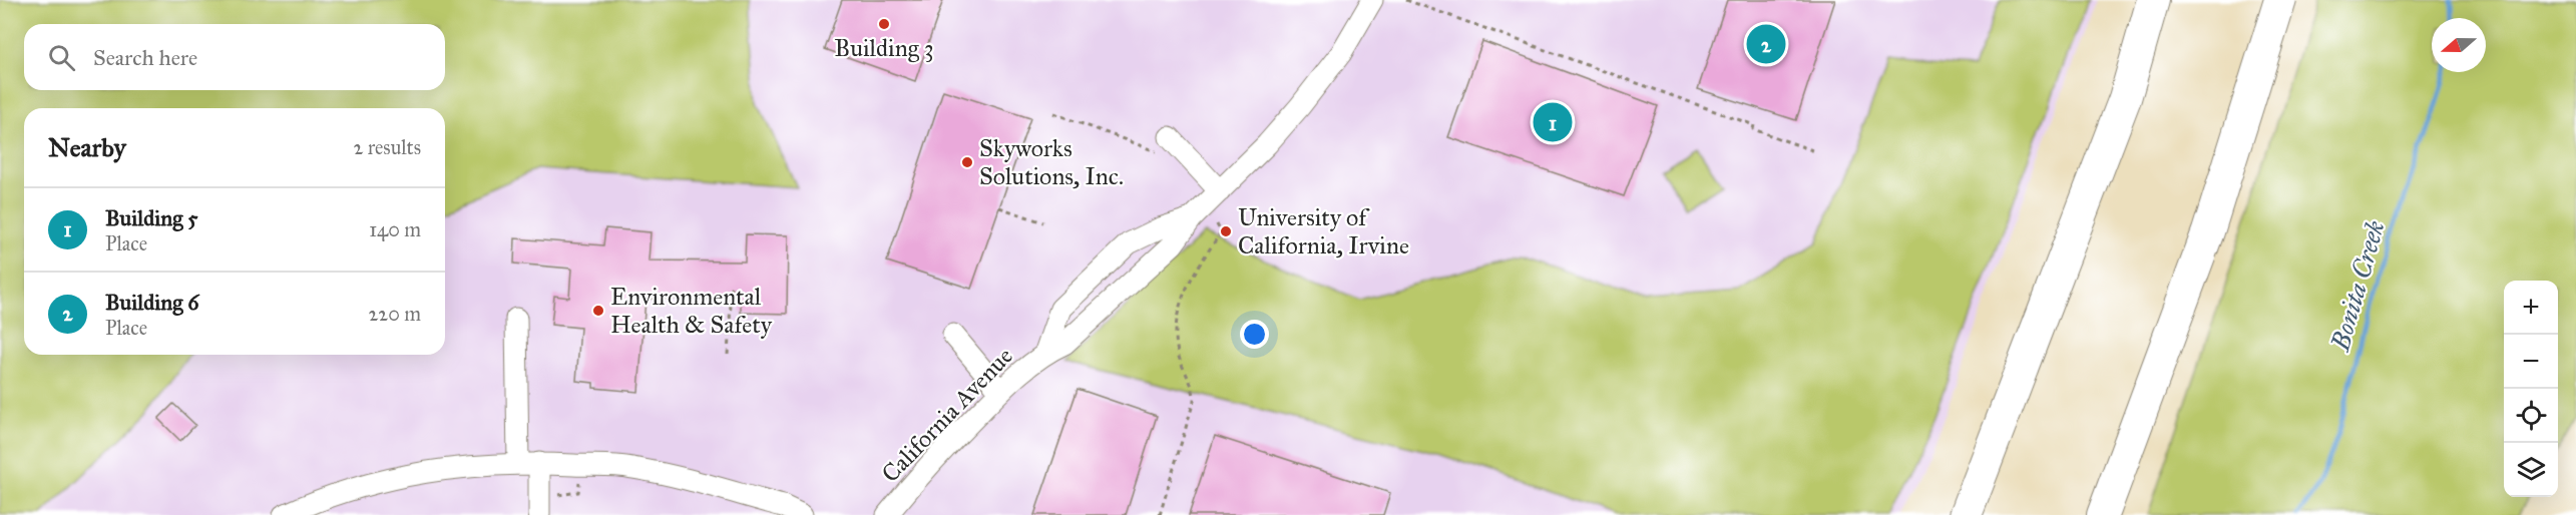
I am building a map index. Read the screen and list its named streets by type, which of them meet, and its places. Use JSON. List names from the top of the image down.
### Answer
{
  "streets": {
    "street": ["California Avenue"]
  },
  "water": ["Bonita Creek"],
  "places": [
    "Building 3",
    "Skyworks Solutions, Inc.",
    "University of California, Irvine",
    "Environmental Health & Safety"
  ],
  "north": "left",
  "page": {
    "pins": ["2", "1"],
    "search": "Search here",
    "heading": ["Nearby", "2 results"],
    "list": [
      {
        "mark": "1",
        "name": "Building 5",
        "note": "Place",
        "value": "140 m"
      },
      {
        "mark": "2",
        "name": "Building 6",
        "note": "Place",
        "value": "220 m"
      }
    ],
    "map_buttons": ["+", "−"]
  }
}
